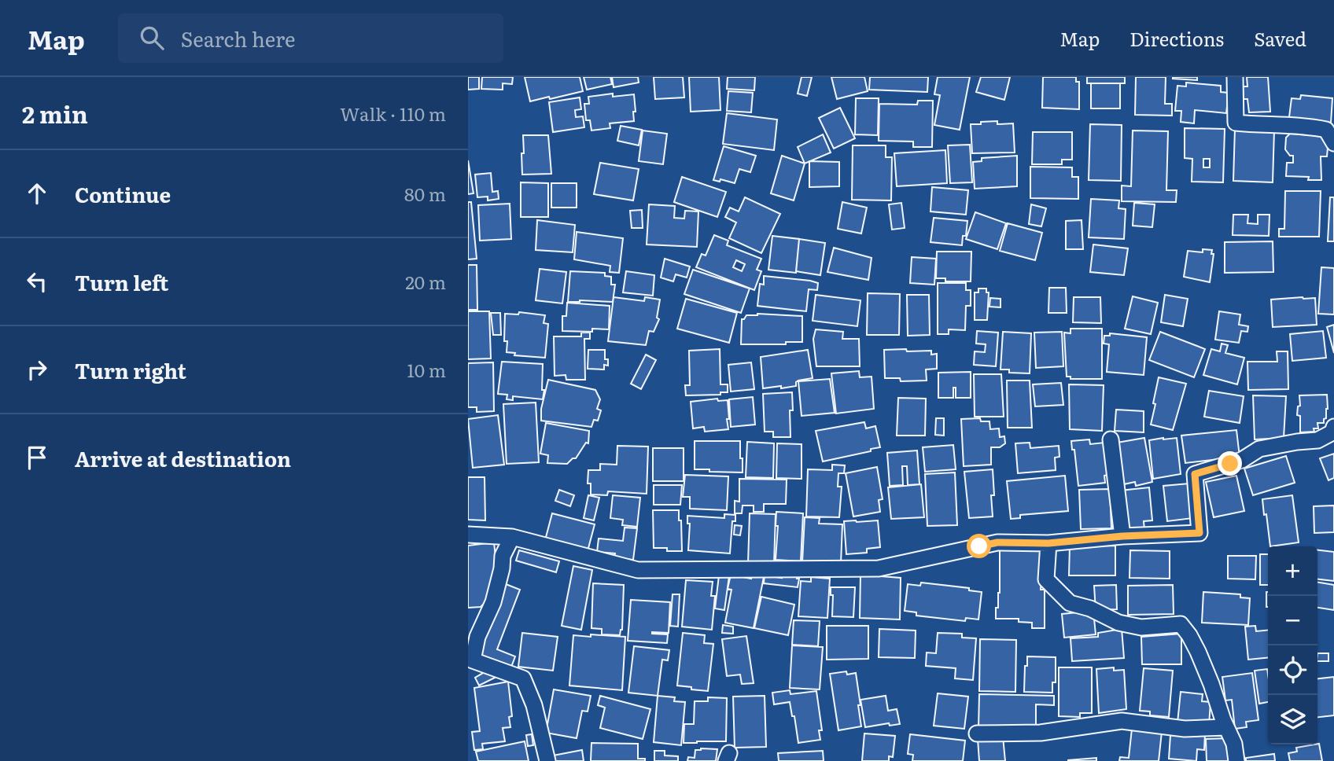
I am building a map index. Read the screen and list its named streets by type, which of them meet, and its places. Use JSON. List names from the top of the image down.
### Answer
{
  "page": {
    "header": "Map",
    "search": "Search here",
    "nav": ["Map", "Directions", "Saved"],
    "heading": ["2 min", "Walk · 110 m"],
    "list": [
      ["Continue", "80 m"],
      ["Turn left", "20 m"],
      ["Turn right", "10 m"],
      "Arrive at destination"
    ],
    "map_buttons": ["+", "−"]
  }
}
